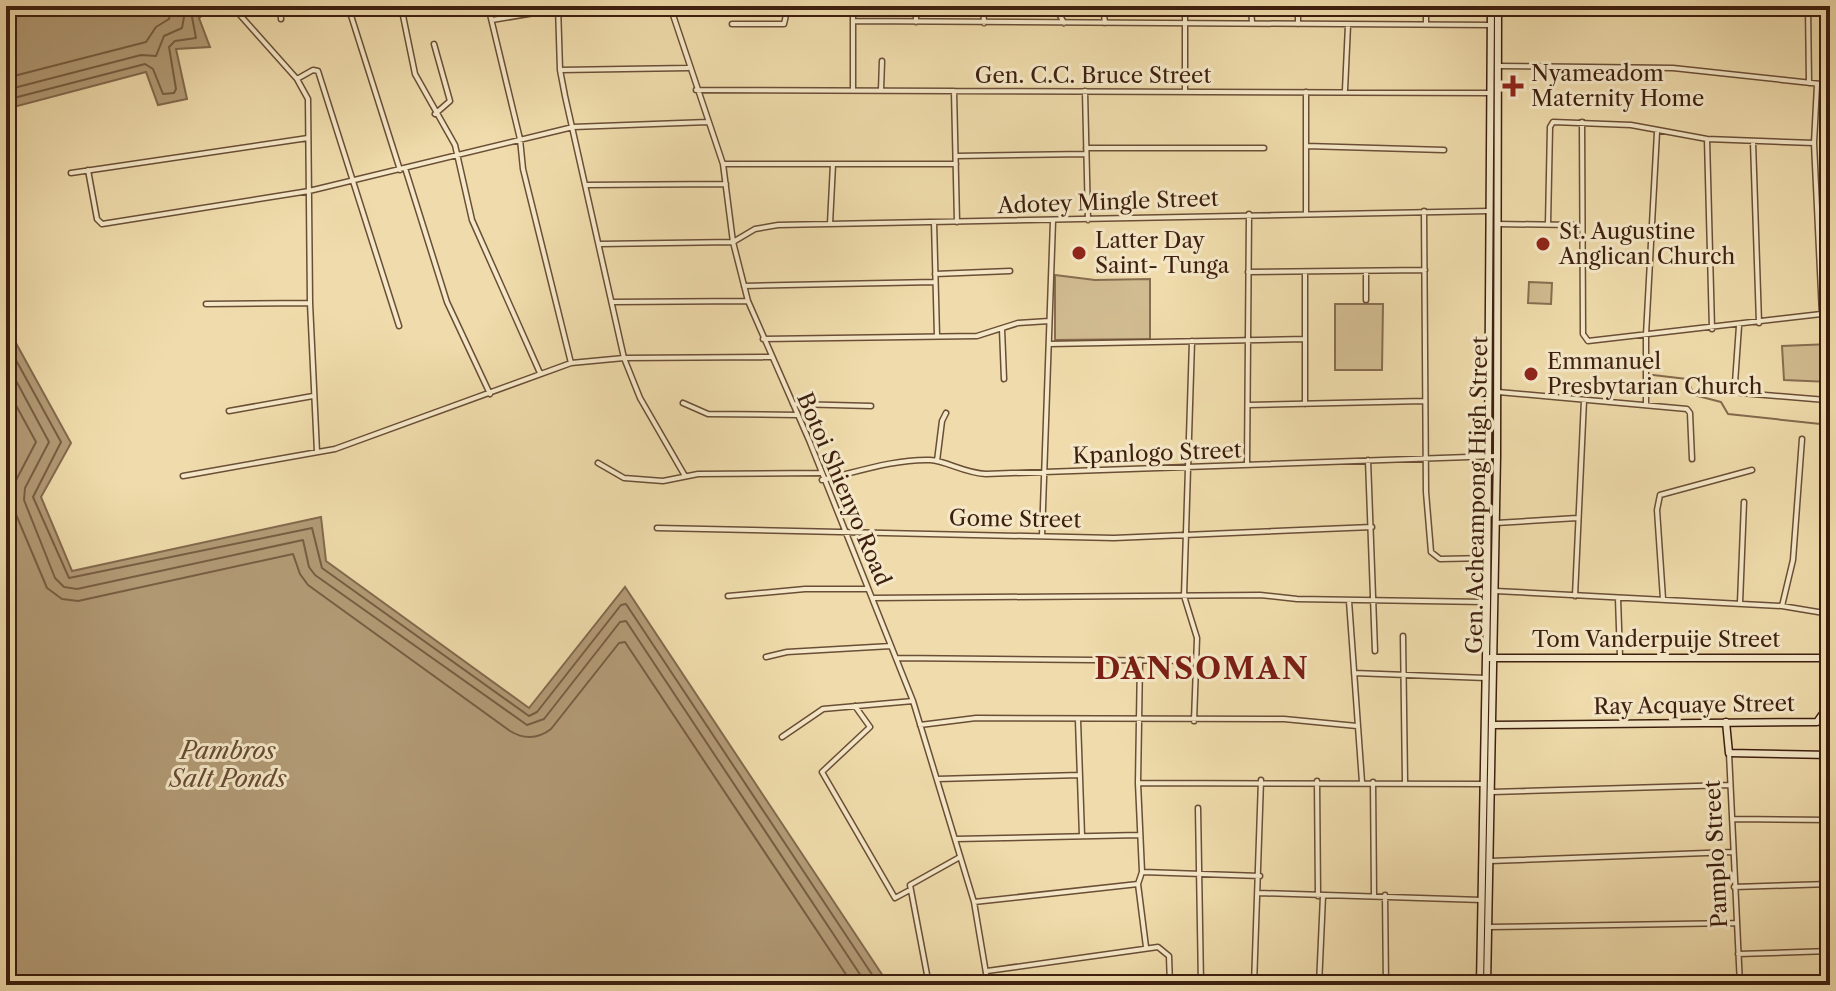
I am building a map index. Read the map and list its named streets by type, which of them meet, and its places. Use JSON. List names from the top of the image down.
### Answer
{
  "streets": {
    "main road": [
      "Gen. Acheampong High Street",
      "Tom Vanderpuije Street",
      "Ray Acquaye Street",
      "Pamplo Street"
    ],
    "street": [
      "Gen. C.C. Bruce Street",
      "Adotey Mingle Street",
      "Kpanlogo Street",
      "Botoi Shienyo Road",
      "Gome Street"
    ]
  },
  "crossings": [
    ["Gen. C.C. Bruce Street", "Botoi Shienyo Road"],
    ["Gen. C.C. Bruce Street", "Gen. Acheampong High Street"],
    ["Adotey Mingle Street", "Botoi Shienyo Road"],
    ["Adotey Mingle Street", "Gen. Acheampong High Street"],
    ["Kpanlogo Street", "Botoi Shienyo Road"],
    ["Kpanlogo Street", "Gen. Acheampong High Street"],
    ["Botoi Shienyo Road", "Gome Street"],
    ["Gen. Acheampong High Street", "Tom Vanderpuije Street"],
    ["Gen. Acheampong High Street", "Ray Acquaye Street"],
    ["Tom Vanderpuije Street", "Ray Acquaye Street"],
    ["Ray Acquaye Street", "Pamplo Street"]
  ],
  "districts": ["DANSOMAN"],
  "water": ["Pambros Salt Ponds"],
  "places": {
    "health": ["Nyameadom Maternity Home"],
    "other": ["St. Augustine Anglican Church", "Latter Day Saint- Tunga", "Emmanuel Presbytarian Church"]
  }
}
